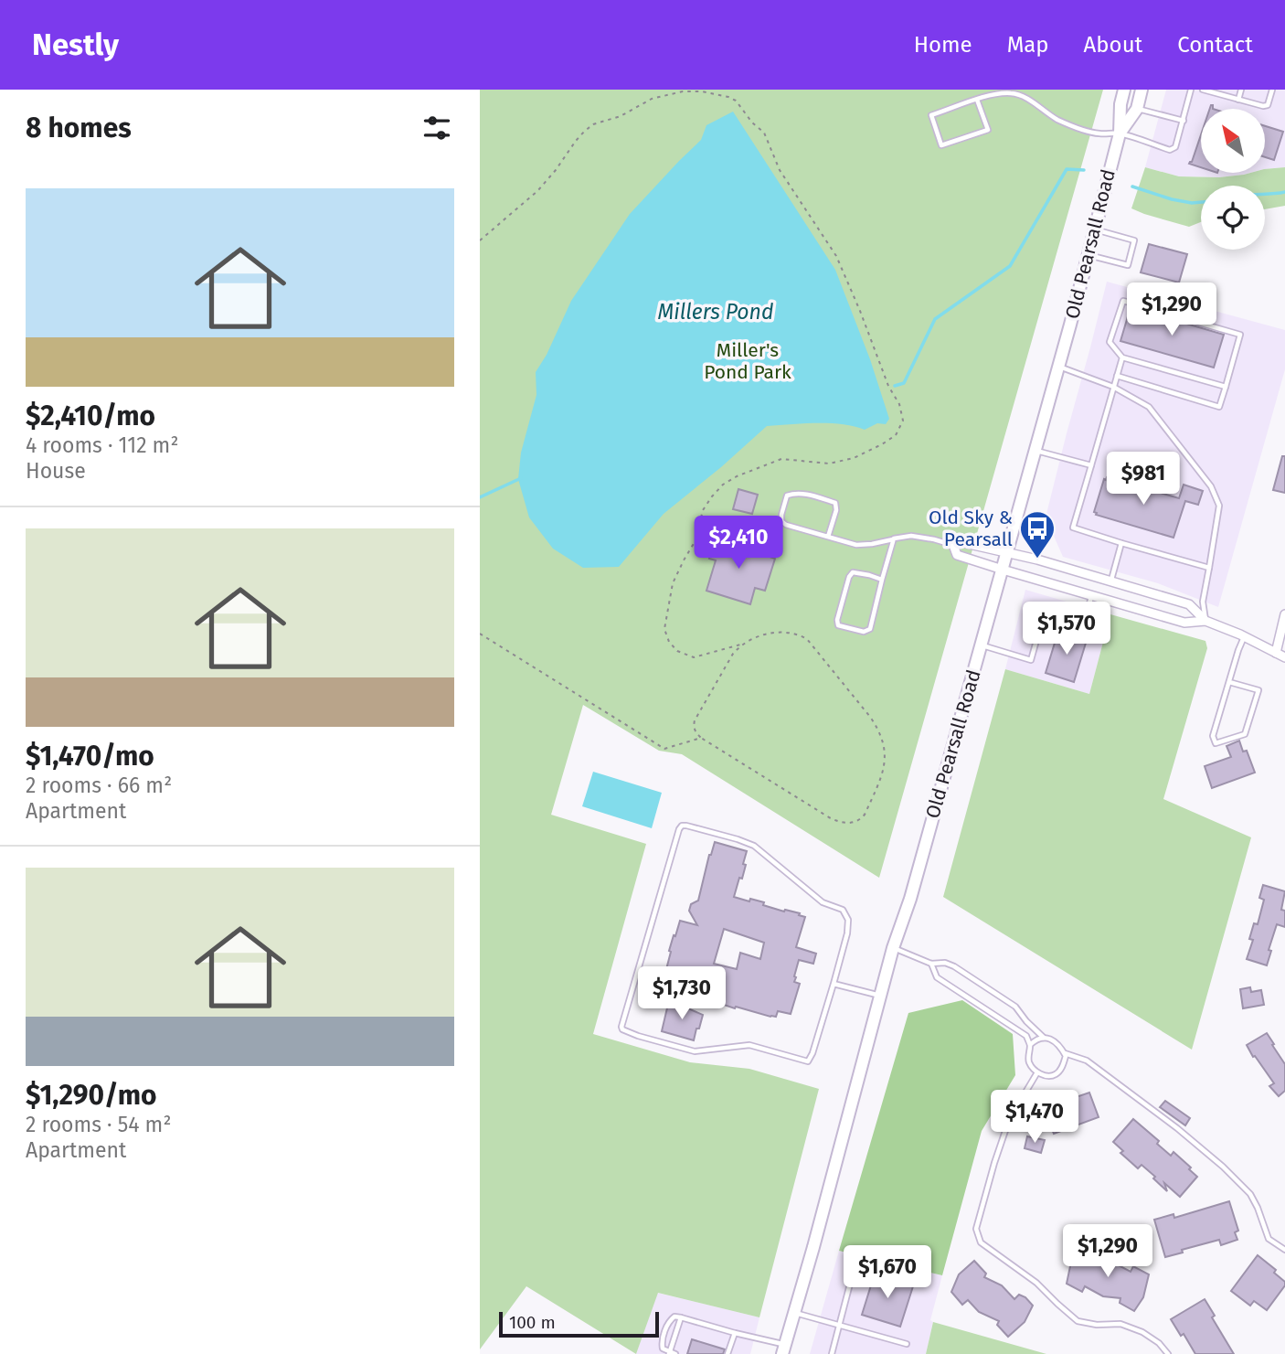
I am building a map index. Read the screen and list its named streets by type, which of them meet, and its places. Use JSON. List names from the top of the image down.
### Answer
{
  "streets": {
    "main road": ["Old Pearsall Road"]
  },
  "water": ["Millers Pond"],
  "parks": ["Miller's Pond Park"],
  "places": {
    "bus stop": ["Old Sky & Pearsall"]
  },
  "scale_bar": "100 m",
  "north": "top left",
  "page": {
    "header": "Nestly",
    "nav": [
      "Home",
      "Map",
      "About",
      "Contact"
    ],
    "heading": "8 homes",
    "list": [
      {
        "name": "$2,410/mo",
        "note": "4 rooms · 112 m² · House"
      },
      {
        "name": "$1,470/mo",
        "note": "2 rooms · 66 m² · Apartment"
      },
      {
        "name": "$1,290/mo",
        "note": "2 rooms · 54 m² · Apartment"
      }
    ],
    "price": [
      "$1,290",
      "$981",
      "$2,410",
      "$1,570",
      "$1,730",
      "$1,470",
      "$1,290",
      "$1,670"
    ],
    "scale": "100 m"
  }
}
